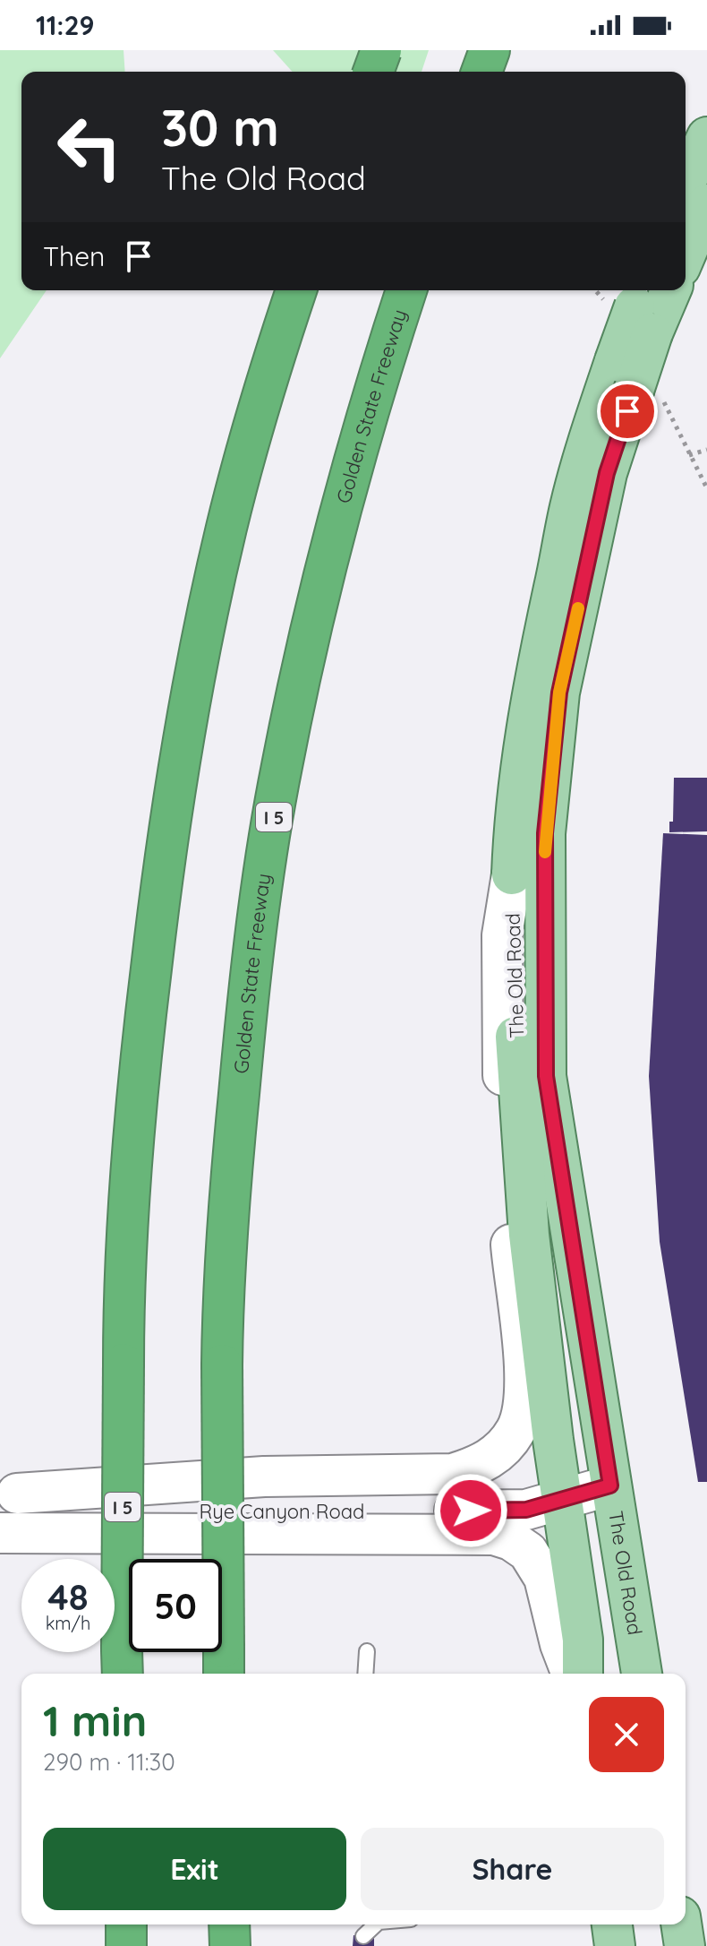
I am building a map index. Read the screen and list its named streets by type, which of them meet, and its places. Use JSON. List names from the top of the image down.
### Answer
{
  "streets": {
    "highway": ["Golden State Freeway", "I 5"],
    "main road": ["The Old Road", "Rye Canyon Road"]
  },
  "crossings": [
    ["The Old Road", "Rye Canyon Road"]
  ],
  "page": {
    "status": "11:29",
    "turn": ["30 m", "The Old Road"],
    "then": "Then",
    "speed": "48 km/h",
    "limit": "50",
    "heading": ["1 min", "290 m · 11:30"],
    "buttons": ["Exit", "Share"]
  }
}
